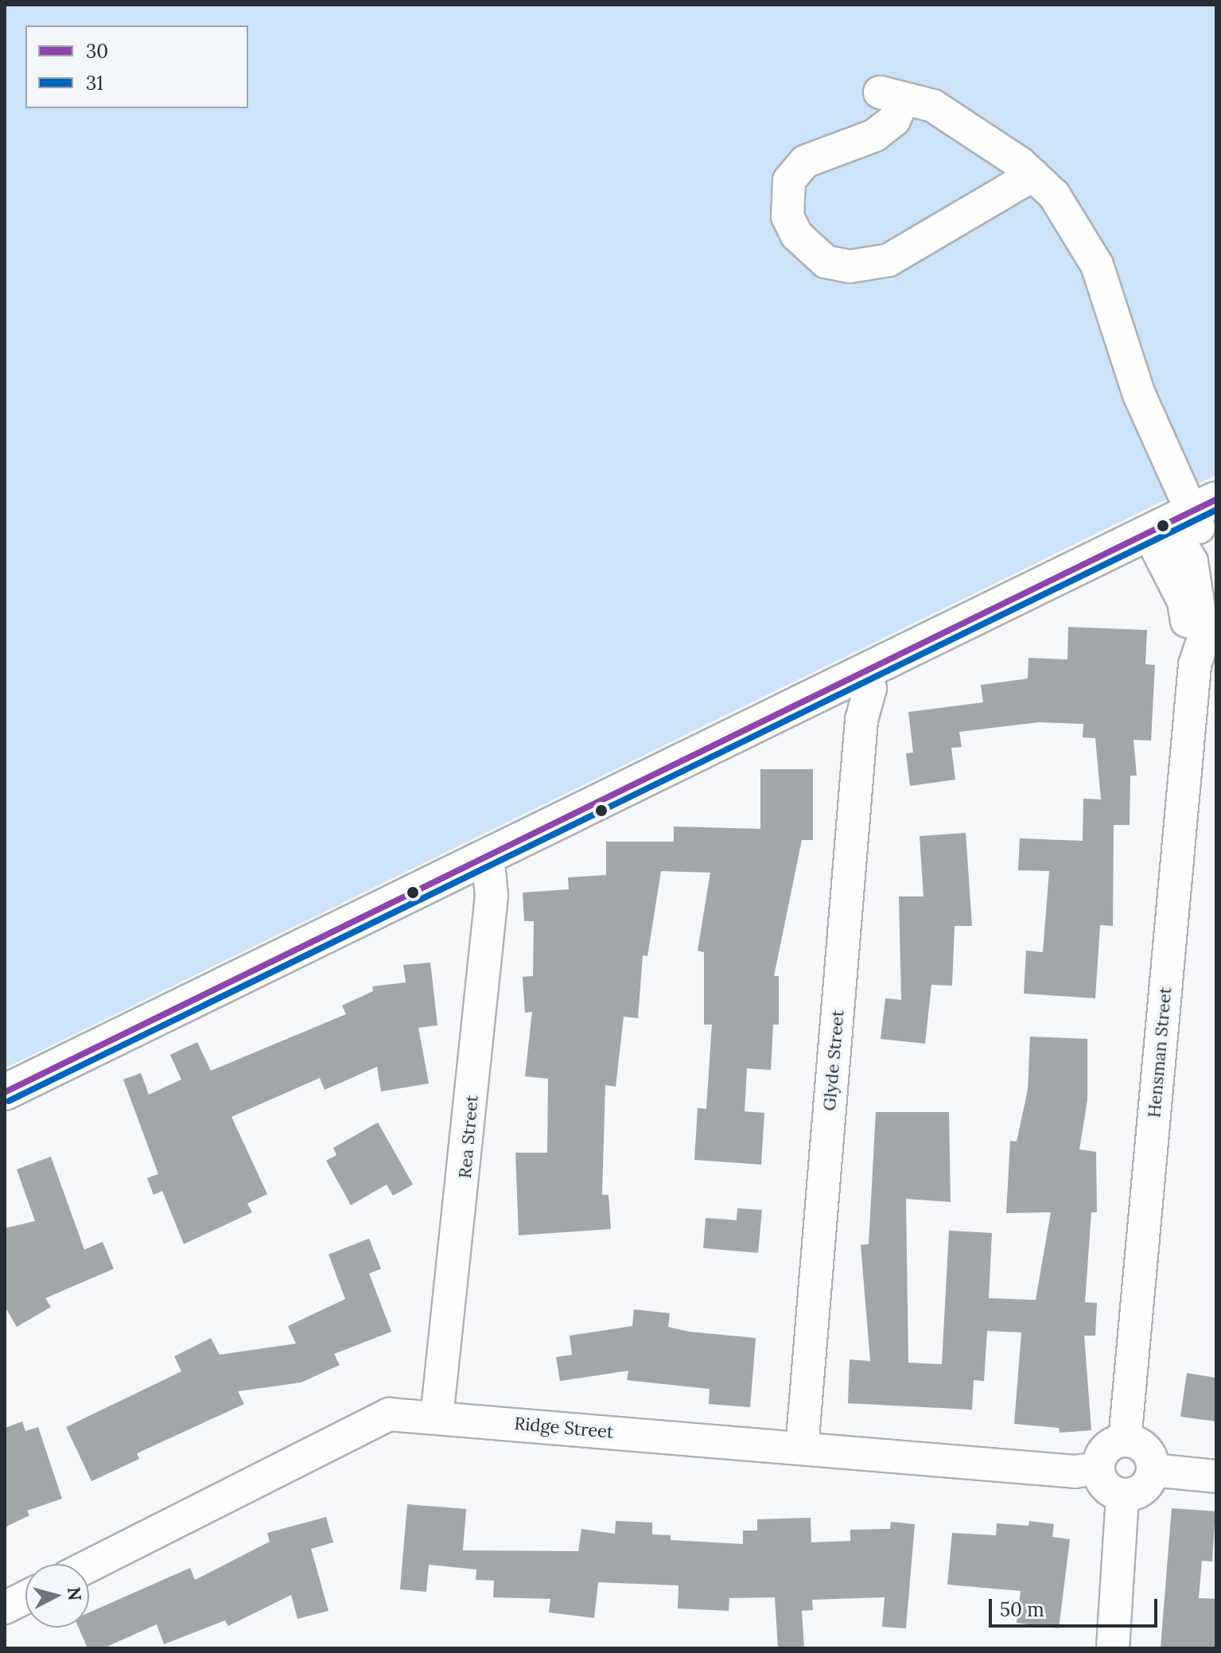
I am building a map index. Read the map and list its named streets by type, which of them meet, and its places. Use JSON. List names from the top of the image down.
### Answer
{
  "streets": {
    "street": [
      "Hensman Street",
      "Glyde Street",
      "Rea Street",
      "Ridge Street"
    ]
  },
  "crossings": [
    ["Hensman Street", "Ridge Street"],
    ["Glyde Street", "Ridge Street"],
    ["Rea Street", "Ridge Street"]
  ],
  "lines": ["transit line 30", "transit line 31"],
  "legend": ["30", "31"],
  "scale_bar": "50 m",
  "north": "right"
}
